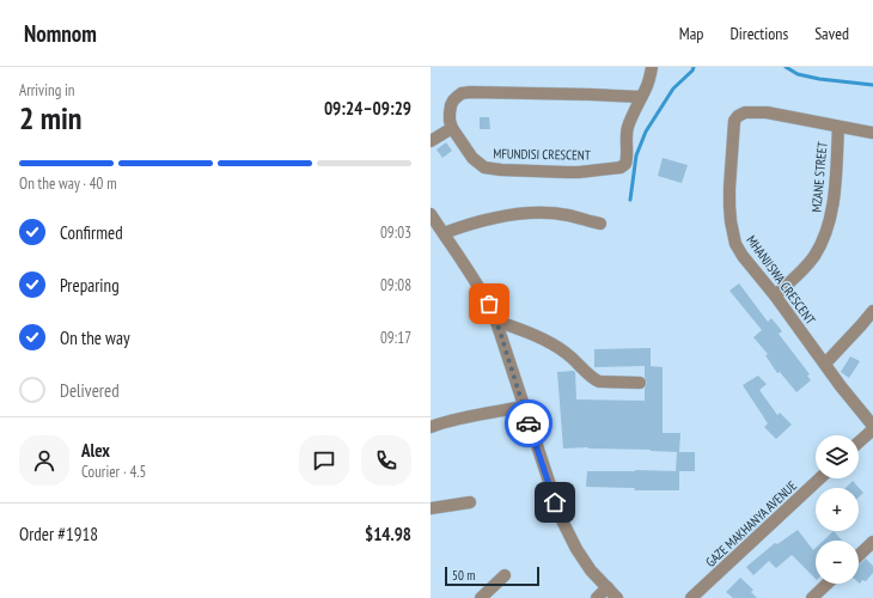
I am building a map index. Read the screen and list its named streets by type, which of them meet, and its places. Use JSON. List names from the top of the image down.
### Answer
{
  "streets": {
    "street": [
      "MFUNDISI CRESCENT",
      "MZANE STREET",
      "MHANJISWA CRESCENT",
      "GAZE MAKHANYA AVENUE"
    ]
  },
  "crossings": [
    ["MZANE STREET", "MHANJISWA CRESCENT"]
  ],
  "scale_bar": "50 m",
  "page": {
    "header": "Nomnom",
    "nav": ["Map", "Directions", "Saved"],
    "heading": ["2 min", "Arriving in", "09:24–09:29"],
    "panel": [
      "Alex",
      "Courier · 4.5",
      "Order #1918",
      "$14.98"
    ],
    "bar": "On the way · 40 m",
    "list": [
      ["Confirmed", "09:03"],
      ["Preparing", "09:08"],
      ["On the way", "09:17"],
      "Delivered"
    ],
    "map_buttons": ["+", "−"],
    "scale": "50 m"
  }
}
